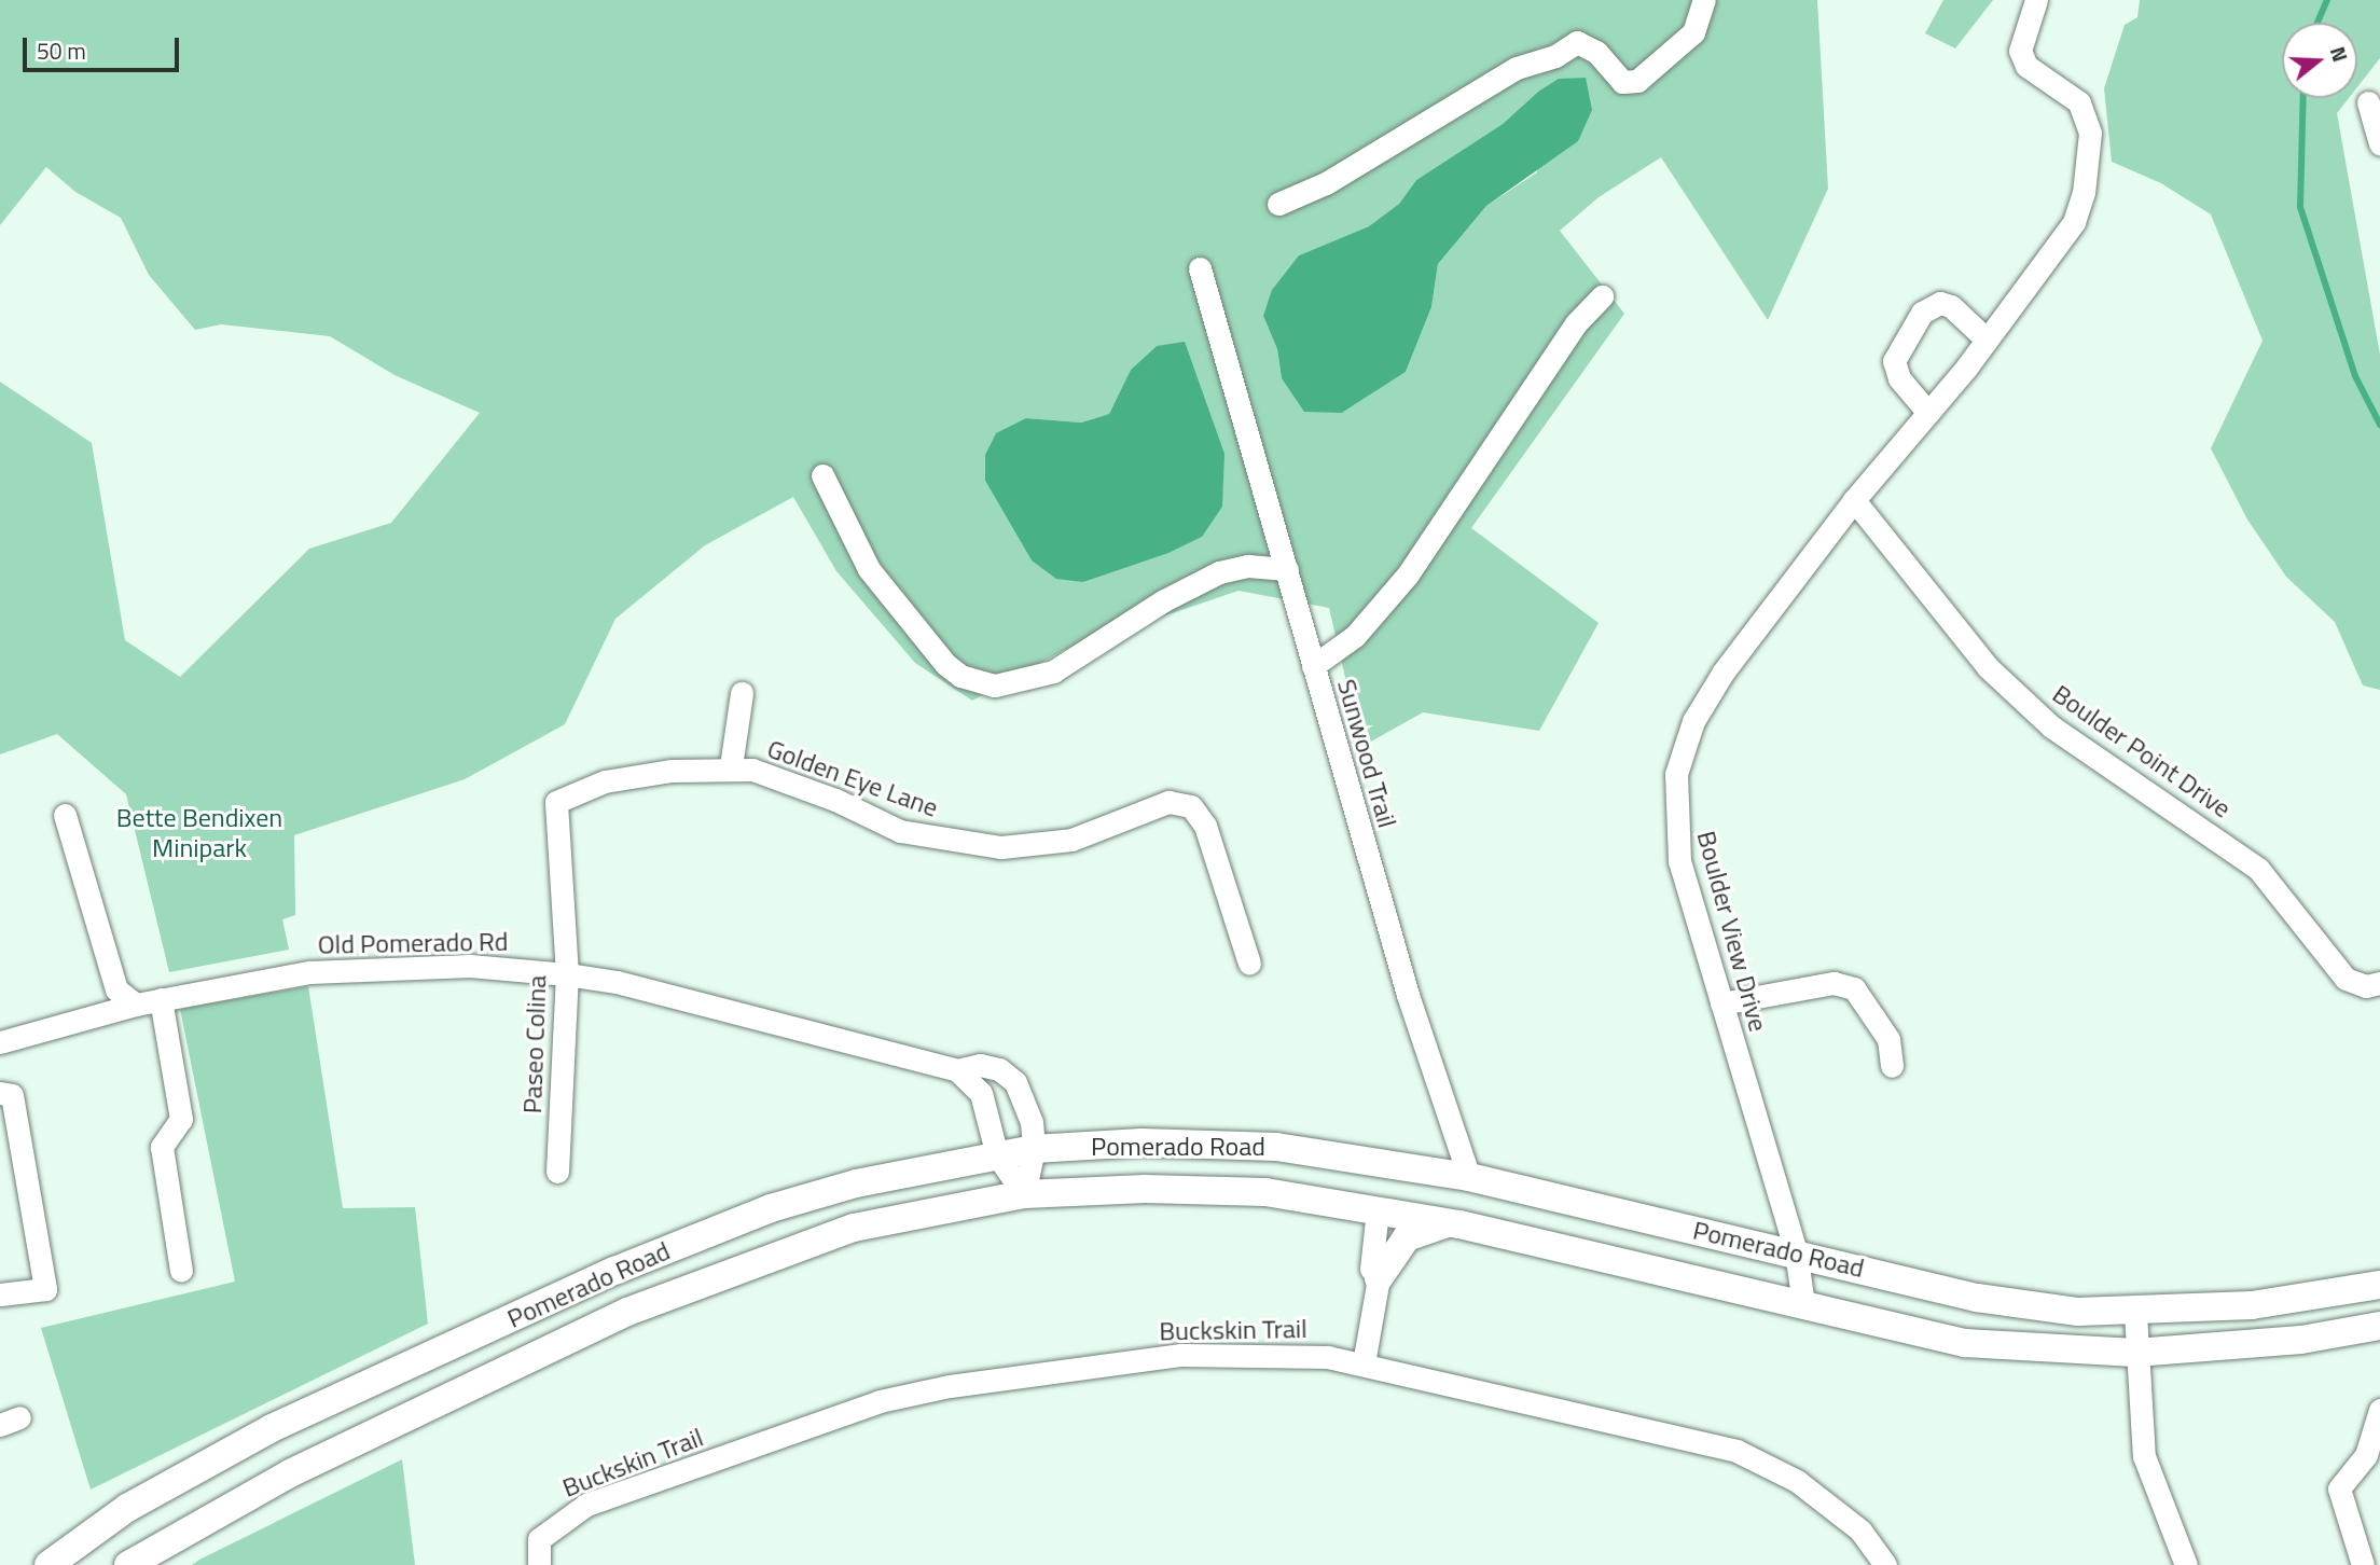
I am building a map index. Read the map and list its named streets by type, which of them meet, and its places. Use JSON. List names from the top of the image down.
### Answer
{
  "streets": {
    "main road": ["Pomerado Road"],
    "street": [
      "Boulder Point Drive",
      "Sunwood Trail",
      "Golden Eye Lane",
      "Boulder View Drive",
      "Old Pomerado Rd",
      "Paseo Colina",
      "Buckskin Trail"
    ]
  },
  "crossings": [
    ["Boulder Point Drive", "Boulder View Drive"],
    ["Sunwood Trail", "Pomerado Road"],
    ["Golden Eye Lane", "Paseo Colina"],
    ["Boulder View Drive", "Pomerado Road"],
    ["Old Pomerado Rd", "Paseo Colina"],
    ["Old Pomerado Rd", "Pomerado Road"]
  ],
  "parks": ["Bette Bendixen Minipark"],
  "scale_bar": "50 m",
  "north": "right"
}
